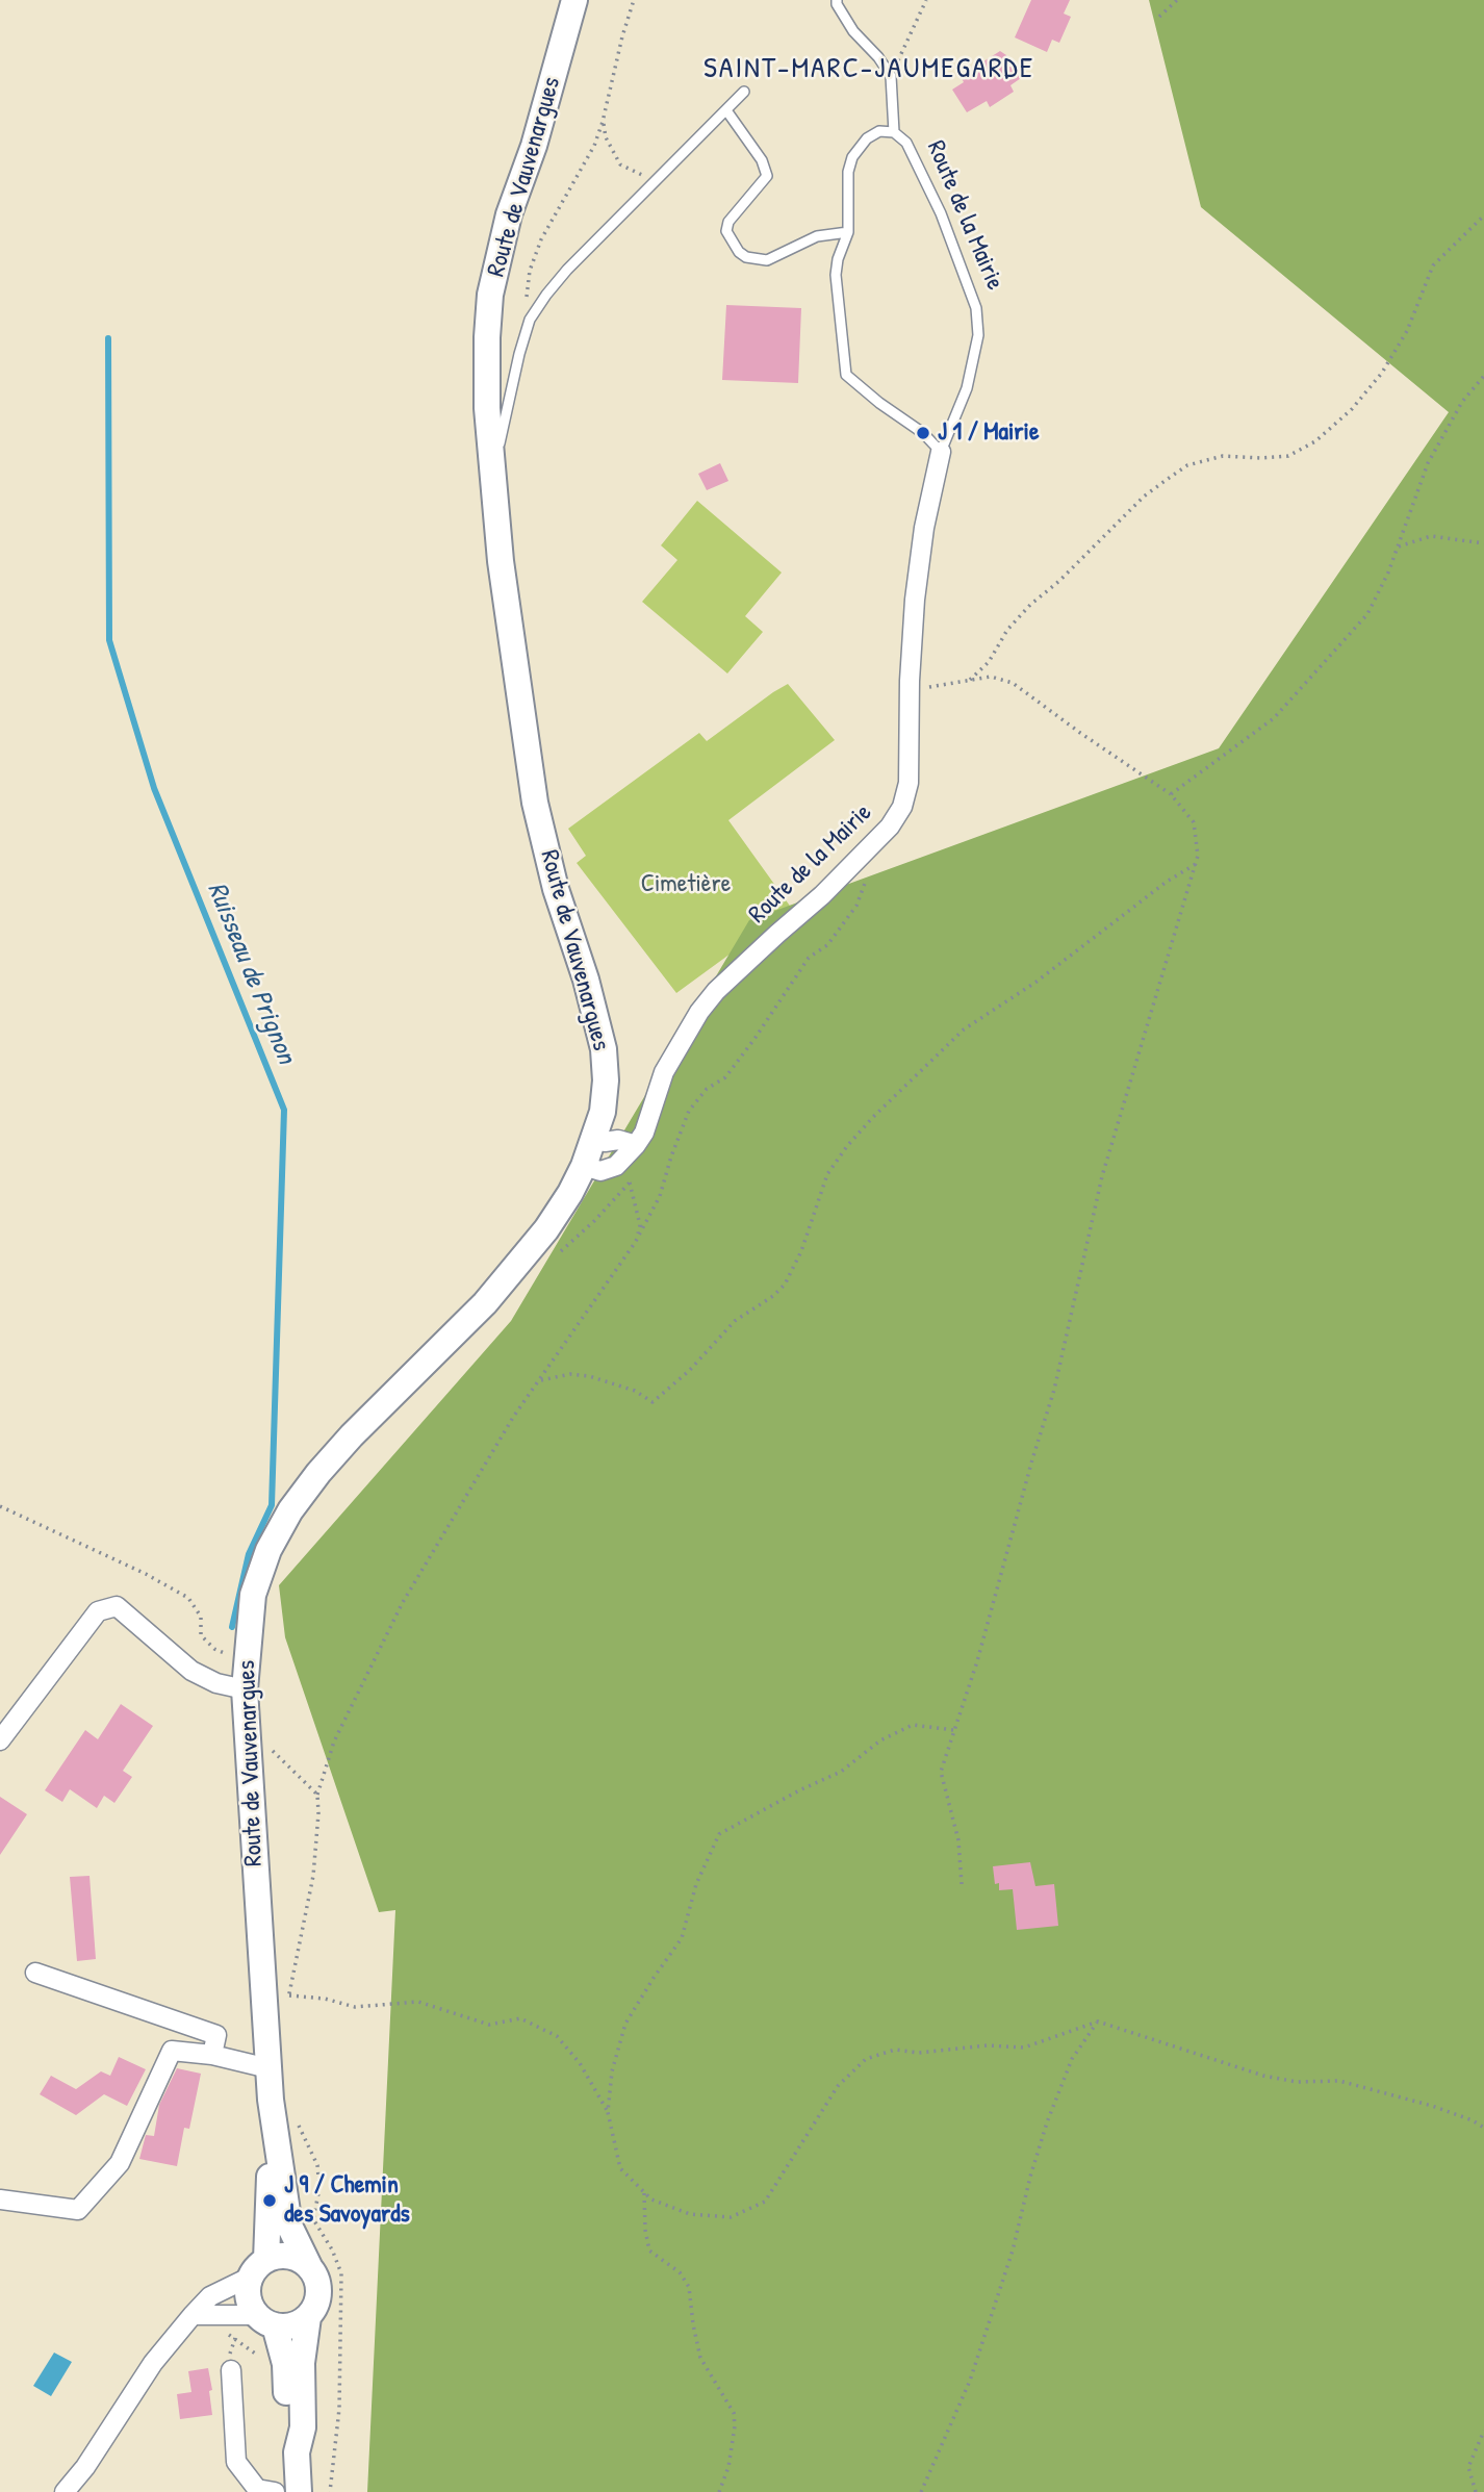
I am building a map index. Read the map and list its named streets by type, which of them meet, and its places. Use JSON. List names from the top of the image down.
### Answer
{
  "streets": {
    "main road": ["Route de Vauvenargues"],
    "street": ["Route de la Mairie"]
  },
  "crossings": [
    ["Route de Vauvenargues", "Route de la Mairie"]
  ],
  "districts": ["SAINT-MARC-JAUMEGARDE"],
  "water": ["Ruisseau de Prignon"],
  "parks": ["Cimetière"],
  "places": ["J 1 / Mairie", "J 9 / Chemin des Savoyards"]
}
